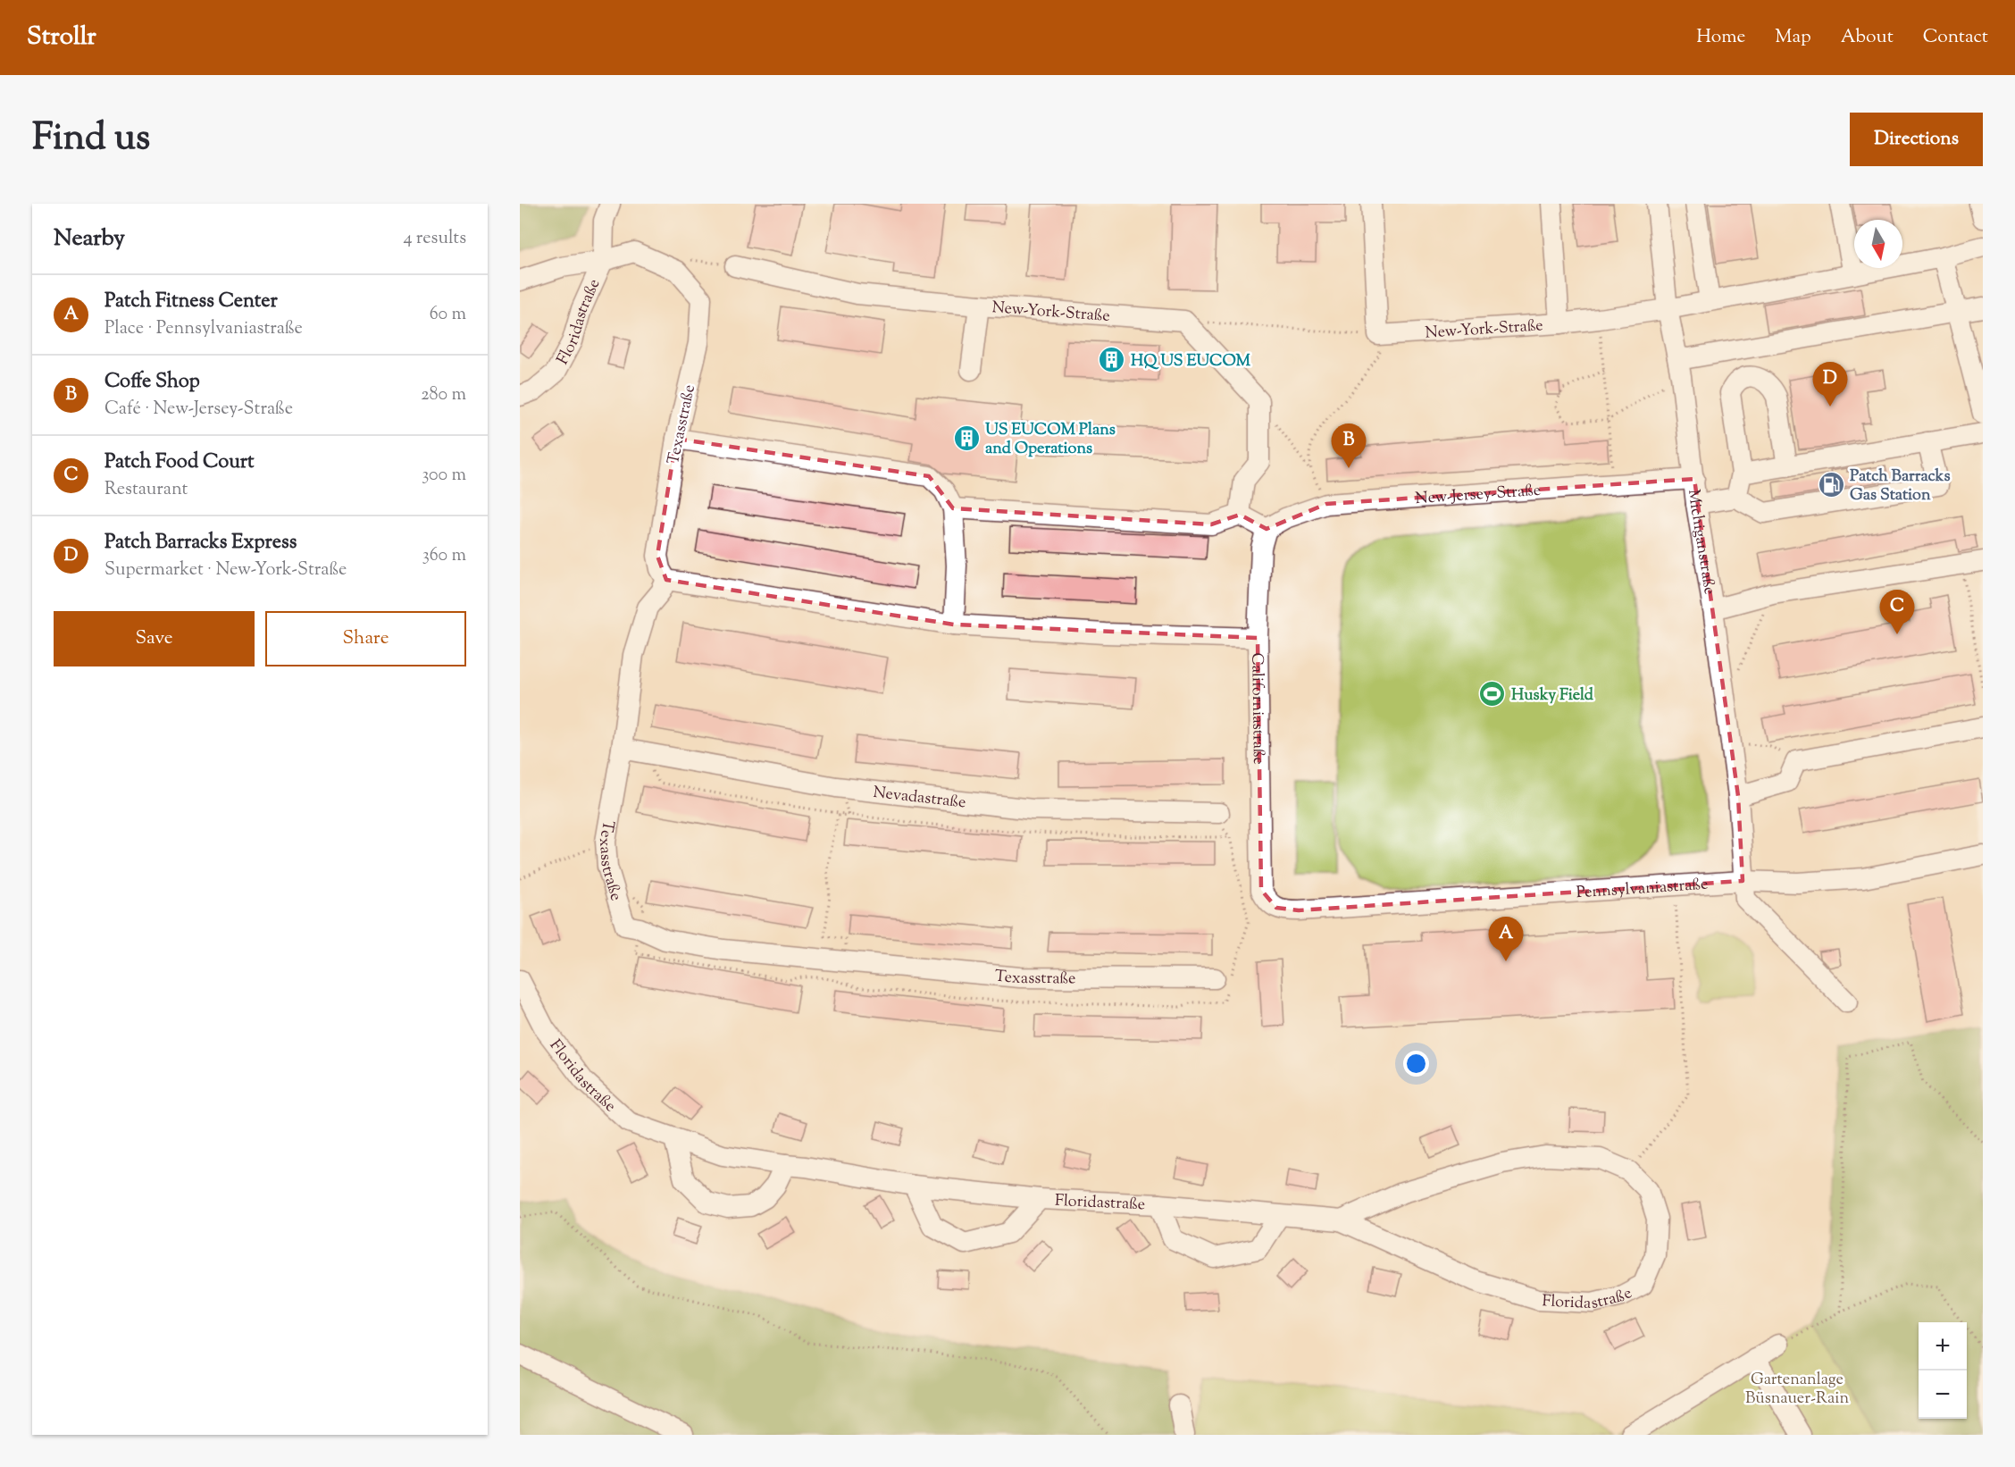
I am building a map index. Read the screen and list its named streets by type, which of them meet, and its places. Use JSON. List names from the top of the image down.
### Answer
{
  "streets": {
    "street": [
      "New-York-Straße",
      "Floridastraße",
      "Texasstraße",
      "New-Jersey-Straße",
      "Michiganstraße",
      "Californiastraße",
      "Nevadastraße",
      "Pennsylvaniastraße"
    ]
  },
  "crossings": [
    ["New-York-Straße", "Michiganstraße"],
    ["Floridastraße", "Texasstraße"],
    ["Texasstraße", "Nevadastraße"],
    ["New-Jersey-Straße", "Michiganstraße"],
    ["New-Jersey-Straße", "Californiastraße"],
    ["Michiganstraße", "Pennsylvaniastraße"],
    ["Californiastraße", "Pennsylvaniastraße"]
  ],
  "parks": ["Gartenanlage Büsnauer-Rain"],
  "places": {
    "building": ["HQ US EUCOM", "US EUCOM Plans and Operations"],
    "fuel station": ["Patch Barracks Gas Station"],
    "sports": ["Husky Field"]
  },
  "north": "bottom",
  "page": {
    "header": "Strollr",
    "nav": [
      "Home",
      "Map",
      "About",
      "Contact"
    ],
    "title": "Find us",
    "buttons": [
      "Directions",
      ["Save", "Share"]
    ],
    "heading": ["Nearby", "4 results"],
    "list": [
      {
        "mark": "A",
        "name": "Patch Fitness Center",
        "note": "Place · Pennsylvaniastraße",
        "value": "60 m"
      },
      {
        "mark": "B",
        "name": "Coffe Shop",
        "note": "Café · New-Jersey-Straße",
        "value": "280 m"
      },
      {
        "mark": "C",
        "name": "Patch Food Court",
        "note": "Restaurant",
        "value": "300 m"
      },
      {
        "mark": "D",
        "name": "Patch Barracks Express",
        "note": "Supermarket · New-York-Straße",
        "value": "360 m"
      }
    ],
    "pins": [
      "D",
      "B",
      "C",
      "A"
    ],
    "map_buttons": ["+", "−"]
  }
}
